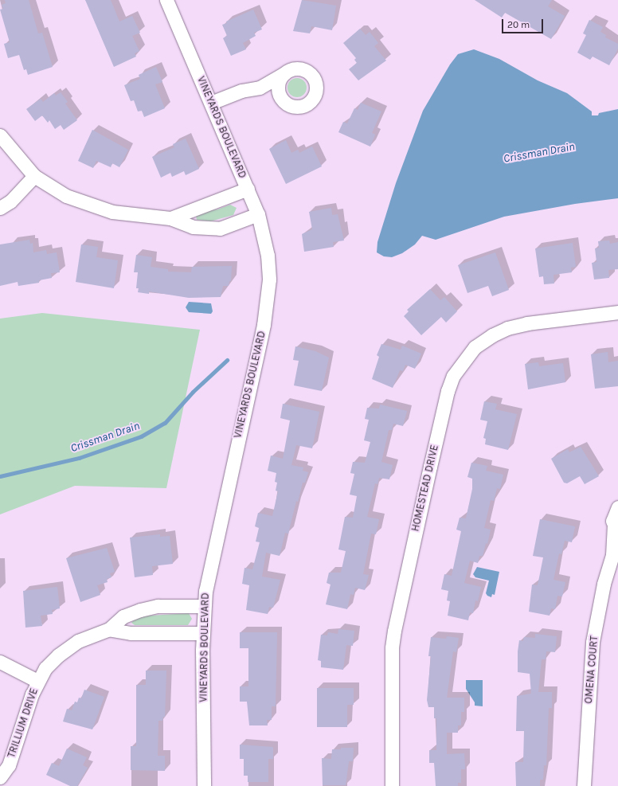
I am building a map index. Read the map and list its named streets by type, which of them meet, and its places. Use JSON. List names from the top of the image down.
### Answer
{
  "streets": {
    "street": [
      "VINEYARDS BOULEVARD",
      "HOMESTEAD DRIVE",
      "OMENA COURT",
      "TRILLIUM DRIVE"
    ]
  },
  "crossings": [
    ["VINEYARDS BOULEVARD", "TRILLIUM DRIVE"]
  ],
  "water": ["Crissman Drain"],
  "scale_bar": "20 m"
}
